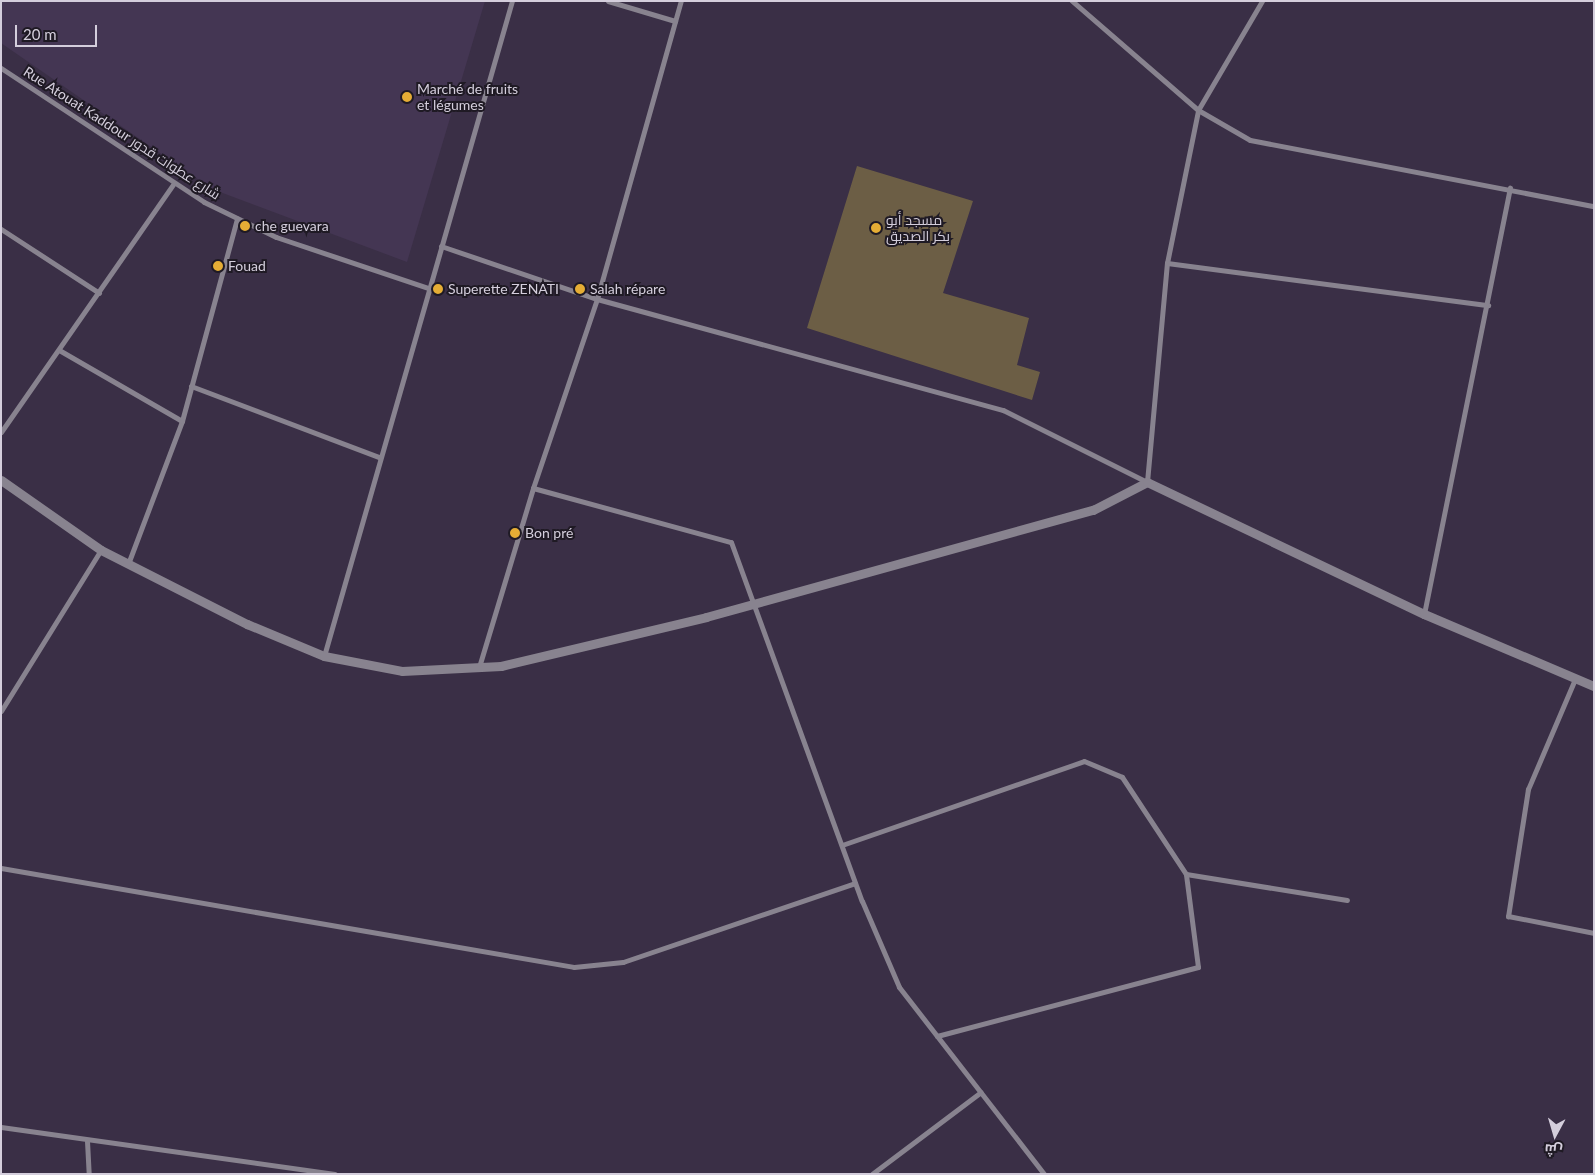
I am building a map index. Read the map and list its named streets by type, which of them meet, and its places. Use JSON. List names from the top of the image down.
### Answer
{
  "streets": {
    "street": ["Rue Atouat Kaddour شارع عطوات قدور"]
  },
  "places": [
    "Marché de fruits et légumes",
    "che guevara",
    "مسجد أبو بكر الصديق",
    "Fouad",
    "Superette ZENATI",
    "Salah répare",
    "Bon pré"
  ],
  "scale_bar": "20 m",
  "north": "bottom"
}
